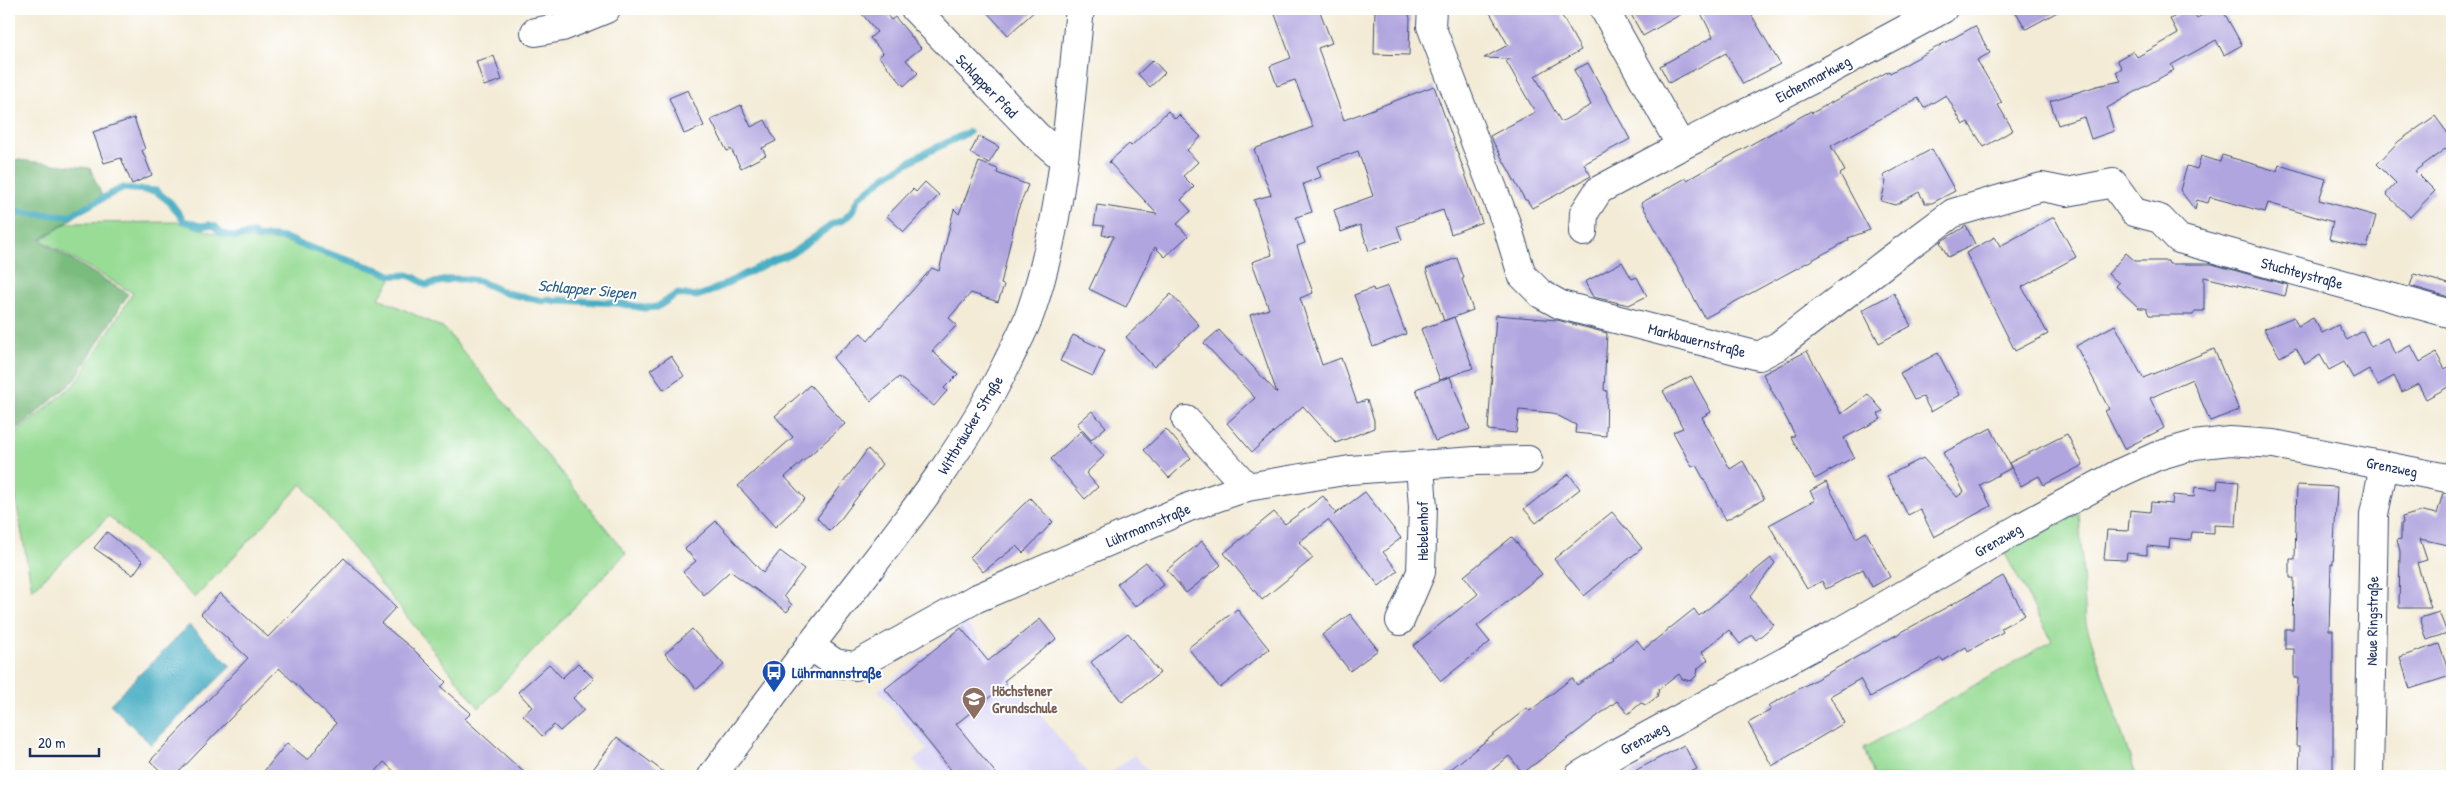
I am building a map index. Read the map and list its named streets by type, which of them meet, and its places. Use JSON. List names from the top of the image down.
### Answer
{
  "streets": {
    "street": [
      "Eichenmarkweg",
      "Schlapper Pfad",
      "Stuchteystraße",
      "Markbauernstraße",
      "Wittbräucker Straße",
      "Grenzweg",
      "Lührmannstraße",
      "Hebelenhof",
      "Neue Ringstraße"
    ]
  },
  "crossings": [
    ["Schlapper Pfad", "Wittbräucker Straße"],
    ["Stuchteystraße", "Markbauernstraße"],
    ["Wittbräucker Straße", "Lührmannstraße"],
    ["Grenzweg", "Neue Ringstraße"],
    ["Lührmannstraße", "Hebelenhof"]
  ],
  "water": ["Schlapper Siepen"],
  "places": {
    "bus stop": ["Lührmannstraße"],
    "school or university": ["Höchstener Grundschule"]
  },
  "scale_bar": "20 m"
}
